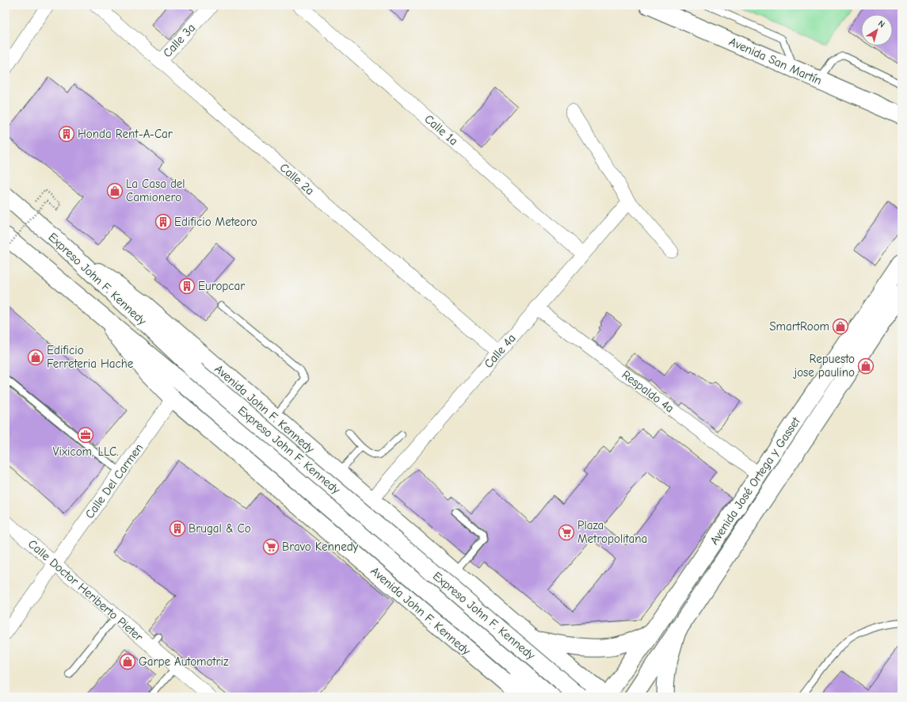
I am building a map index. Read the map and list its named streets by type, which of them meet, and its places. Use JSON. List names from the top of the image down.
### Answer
{
  "streets": {
    "main road": [
      "Avenida San Martín",
      "Expreso John F. Kennedy",
      "Avenida John F. Kennedy",
      "Avenida José Ortega y Gasset"
    ],
    "street": [
      "Calle 3a",
      "Calle 1a",
      "Calle 2a",
      "Calle 4a",
      "Respaldo 4a",
      "Calle Del Carmen",
      "Calle Doctor Heriberto Pieter"
    ]
  },
  "crossings": [
    ["Calle 3a", "Calle 2a"],
    ["Calle 1a", "Calle 4a"],
    ["Calle 2a", "Calle 4a"],
    ["Expreso John F. Kennedy", "Avenida John F. Kennedy"],
    ["Calle 4a", "Respaldo 4a"],
    ["Calle 4a", "Avenida John F. Kennedy"],
    ["Respaldo 4a", "Avenida José Ortega y Gasset"],
    ["Avenida John F. Kennedy", "Calle Del Carmen"],
    ["Avenida John F. Kennedy", "Avenida José Ortega y Gasset"],
    ["Calle Del Carmen", "Calle Doctor Heriberto Pieter"]
  ],
  "places": {
    "building": [
      "Honda Rent-A-Car",
      "Edificio Meteoro",
      "Europcar",
      "Brugal & Co"
    ],
    "shop": [
      "La Casa del Camionero",
      "SmartRoom",
      "Edificio Ferreteria Hache",
      "Repuesto jose paulino",
      "Garpe Automotriz"
    ],
    "office": ["Vixicom, LLC."],
    "supermarket": ["Plaza Metropolitana", "Bravo Kennedy"]
  },
  "north": "top right"
}
